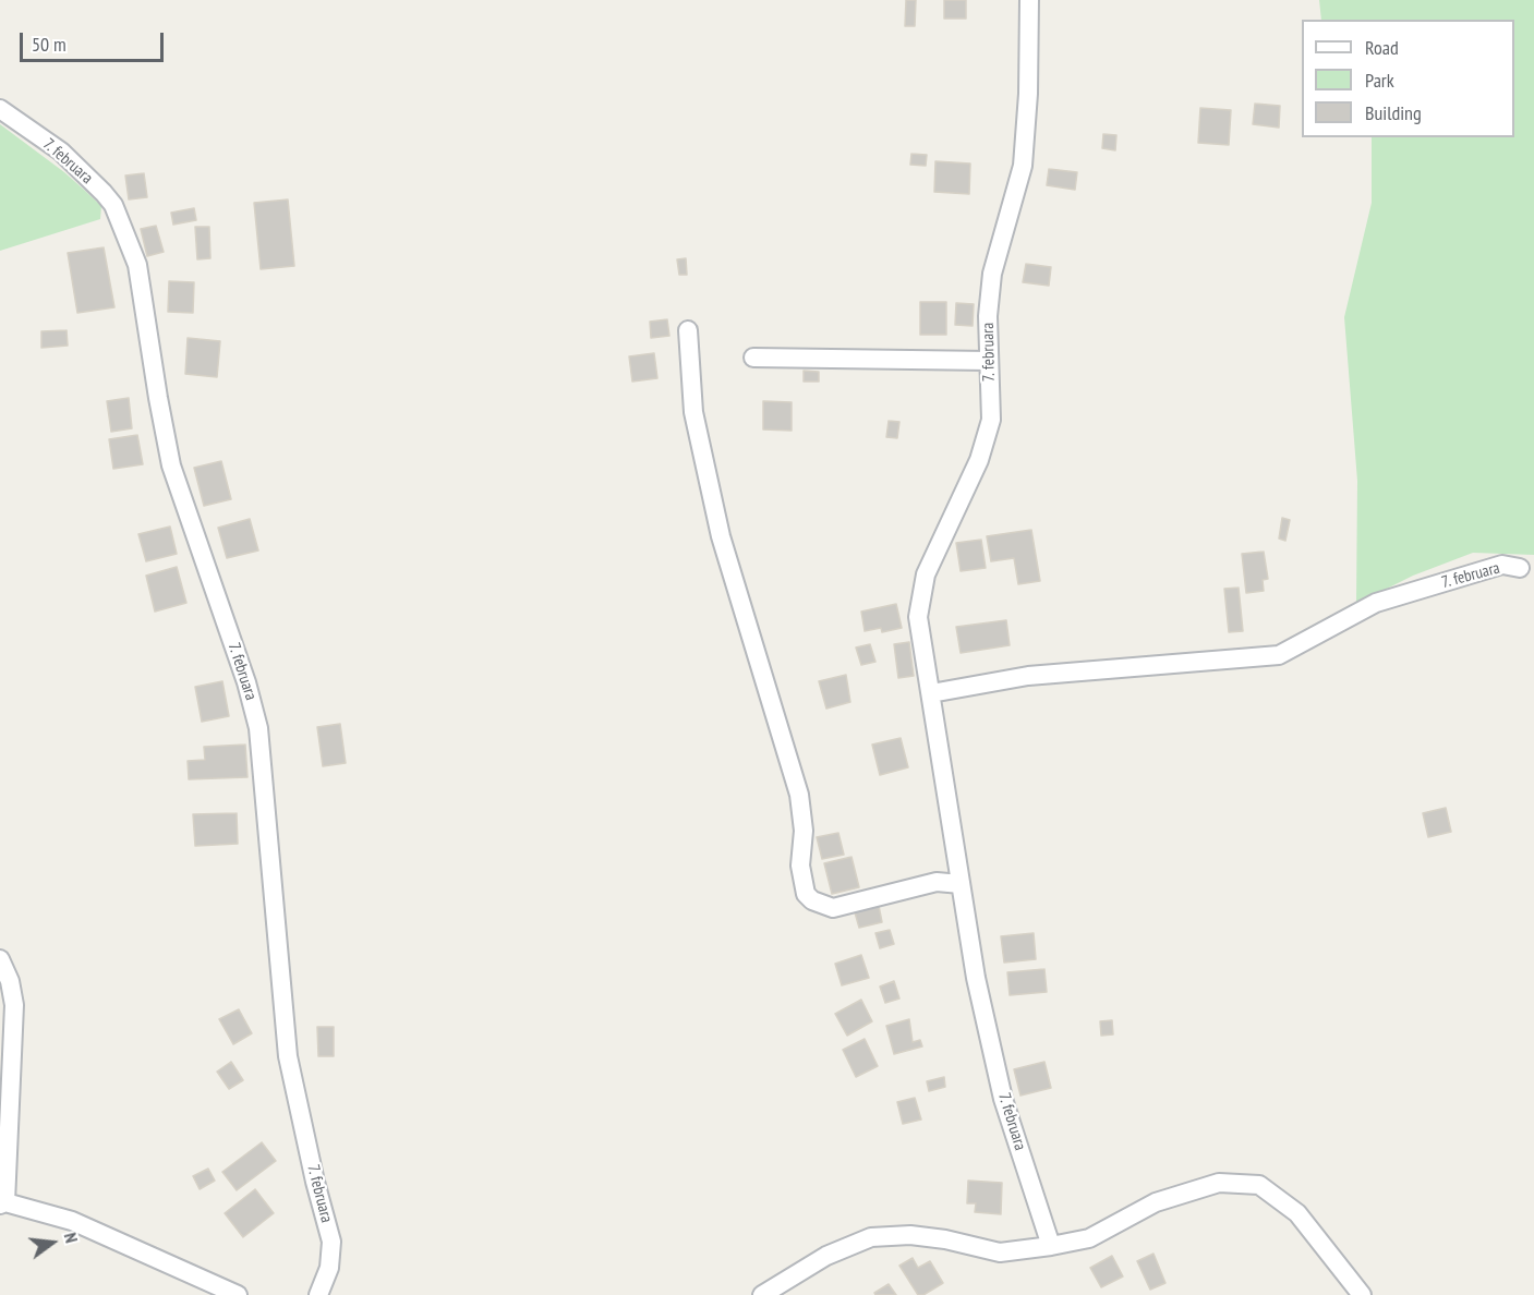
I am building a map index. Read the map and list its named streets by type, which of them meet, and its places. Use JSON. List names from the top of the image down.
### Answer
{
  "streets": {
    "street": ["7. februara"]
  },
  "legend": ["Road", "Park", "Building"],
  "scale_bar": "50 m",
  "north": "right"
}
